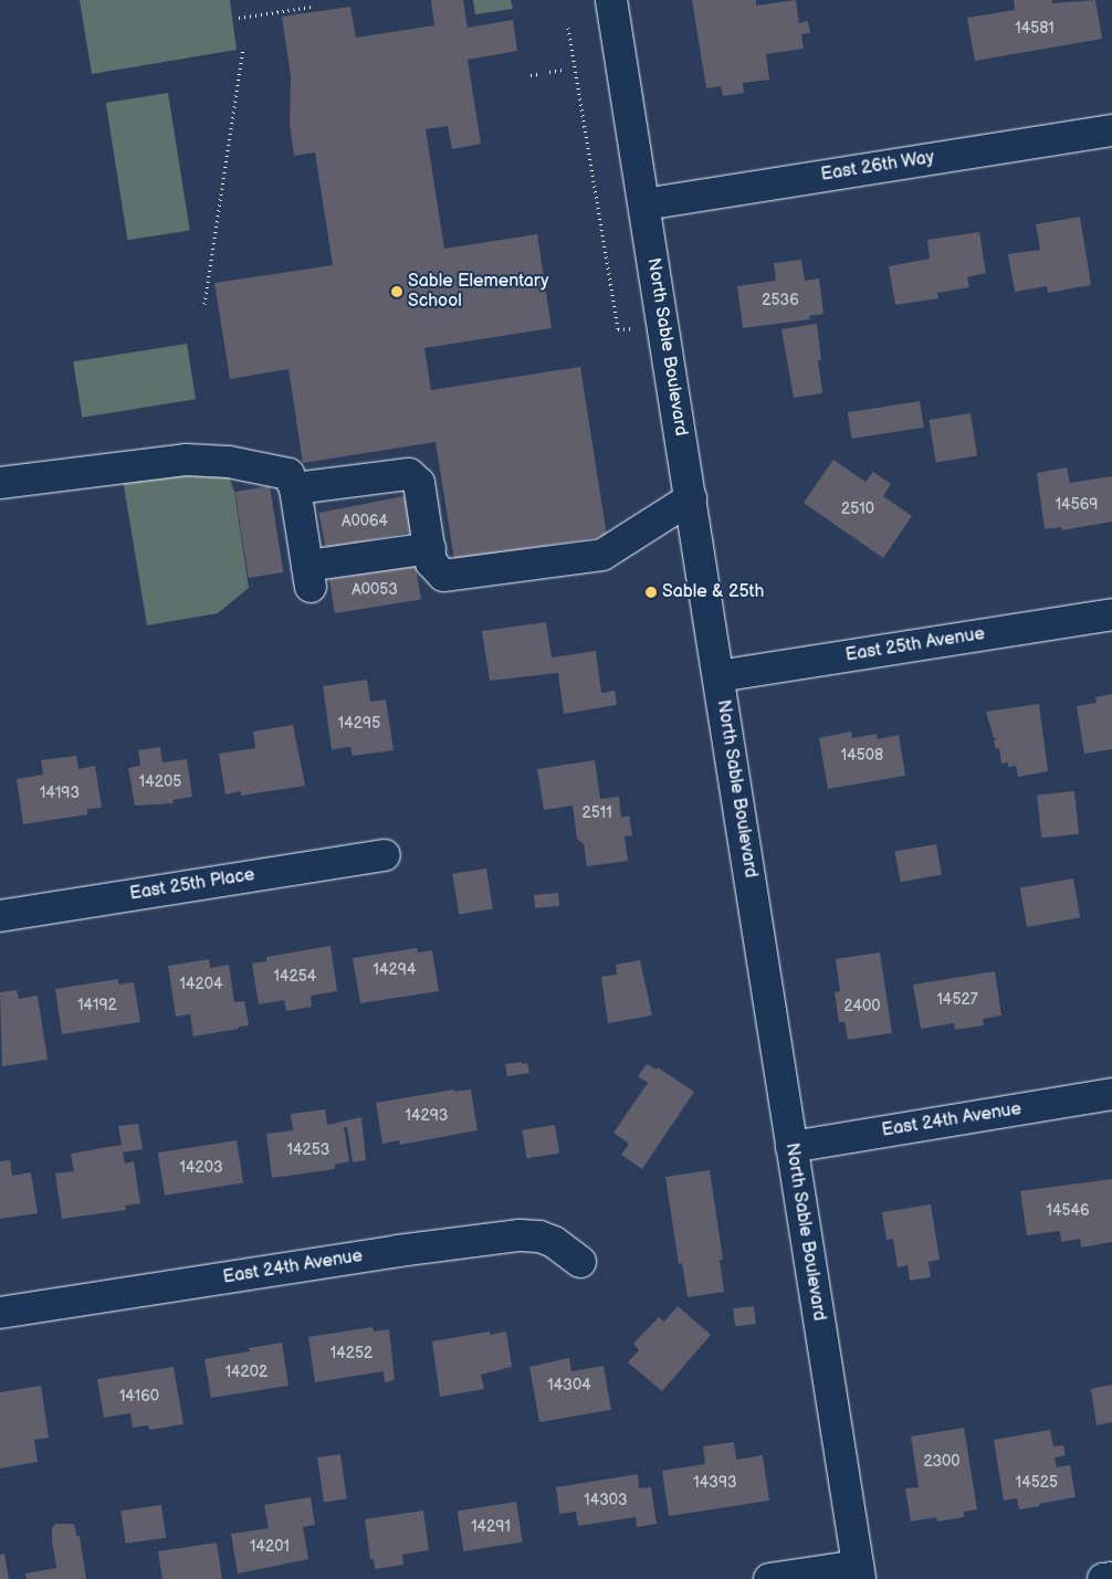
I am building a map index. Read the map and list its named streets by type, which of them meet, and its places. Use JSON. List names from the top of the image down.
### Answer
{
  "streets": {
    "street": [
      "East 26th Way",
      "North Sable Boulevard",
      "East 25th Avenue",
      "East 25th Place",
      "East 24th Avenue"
    ]
  },
  "crossings": [
    ["East 26th Way", "North Sable Boulevard"],
    ["North Sable Boulevard", "East 25th Avenue"],
    ["North Sable Boulevard", "East 24th Avenue"]
  ],
  "places": ["Sable Elementary School", "Sable & 25th"],
  "house_numbers": [
    "14581",
    "2536",
    "14569",
    "2510",
    "A0064",
    "A0053",
    "14295",
    "14508",
    "14205",
    "14193",
    "2511",
    "14294",
    "14254",
    "14204",
    "14527",
    "14192",
    "2400",
    "14293",
    "14253",
    "14203",
    "14546",
    "14252",
    "14202",
    "14304",
    "14160",
    "2300",
    "14393",
    "14525",
    "14303",
    "14291",
    "14201"
  ]
}
